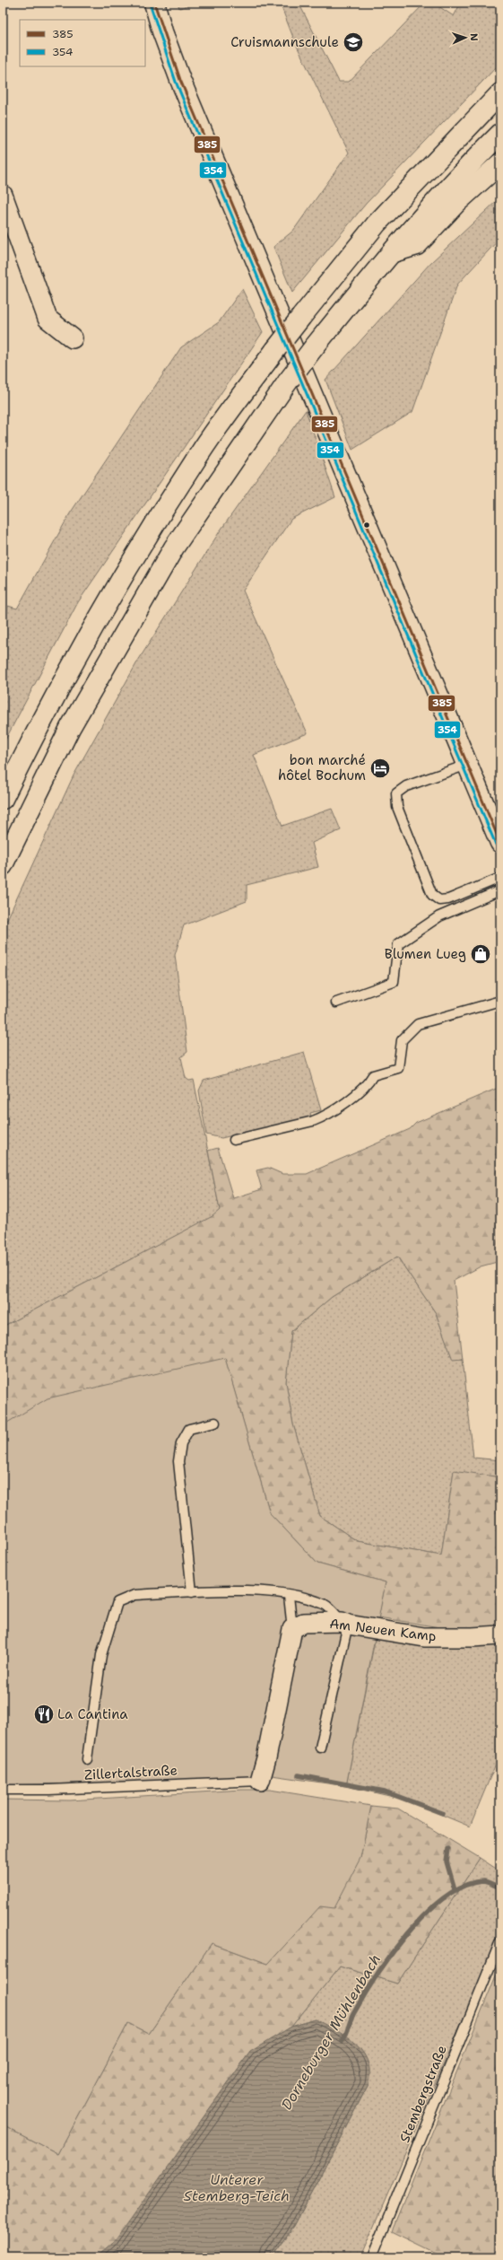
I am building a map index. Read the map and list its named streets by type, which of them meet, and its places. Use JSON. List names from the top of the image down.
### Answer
{
  "streets": {
    "street": ["Am Neuen Kamp"],
    "lane": ["Zillertalstraße", "Stembergstraße"]
  },
  "water": ["Dorneburger Mühlenbach", "Unterer Stemberg-Teich"],
  "places": {
    "school or university": ["Cruismannschule"],
    "hotel": ["bon marché hôtel Bochum"],
    "shop": ["Blumen Lueg"],
    "restaurant": ["La Cantina"]
  },
  "lines": ["transit line 385", "transit line 354"],
  "legend": ["385", "354"],
  "north": "right"
}
